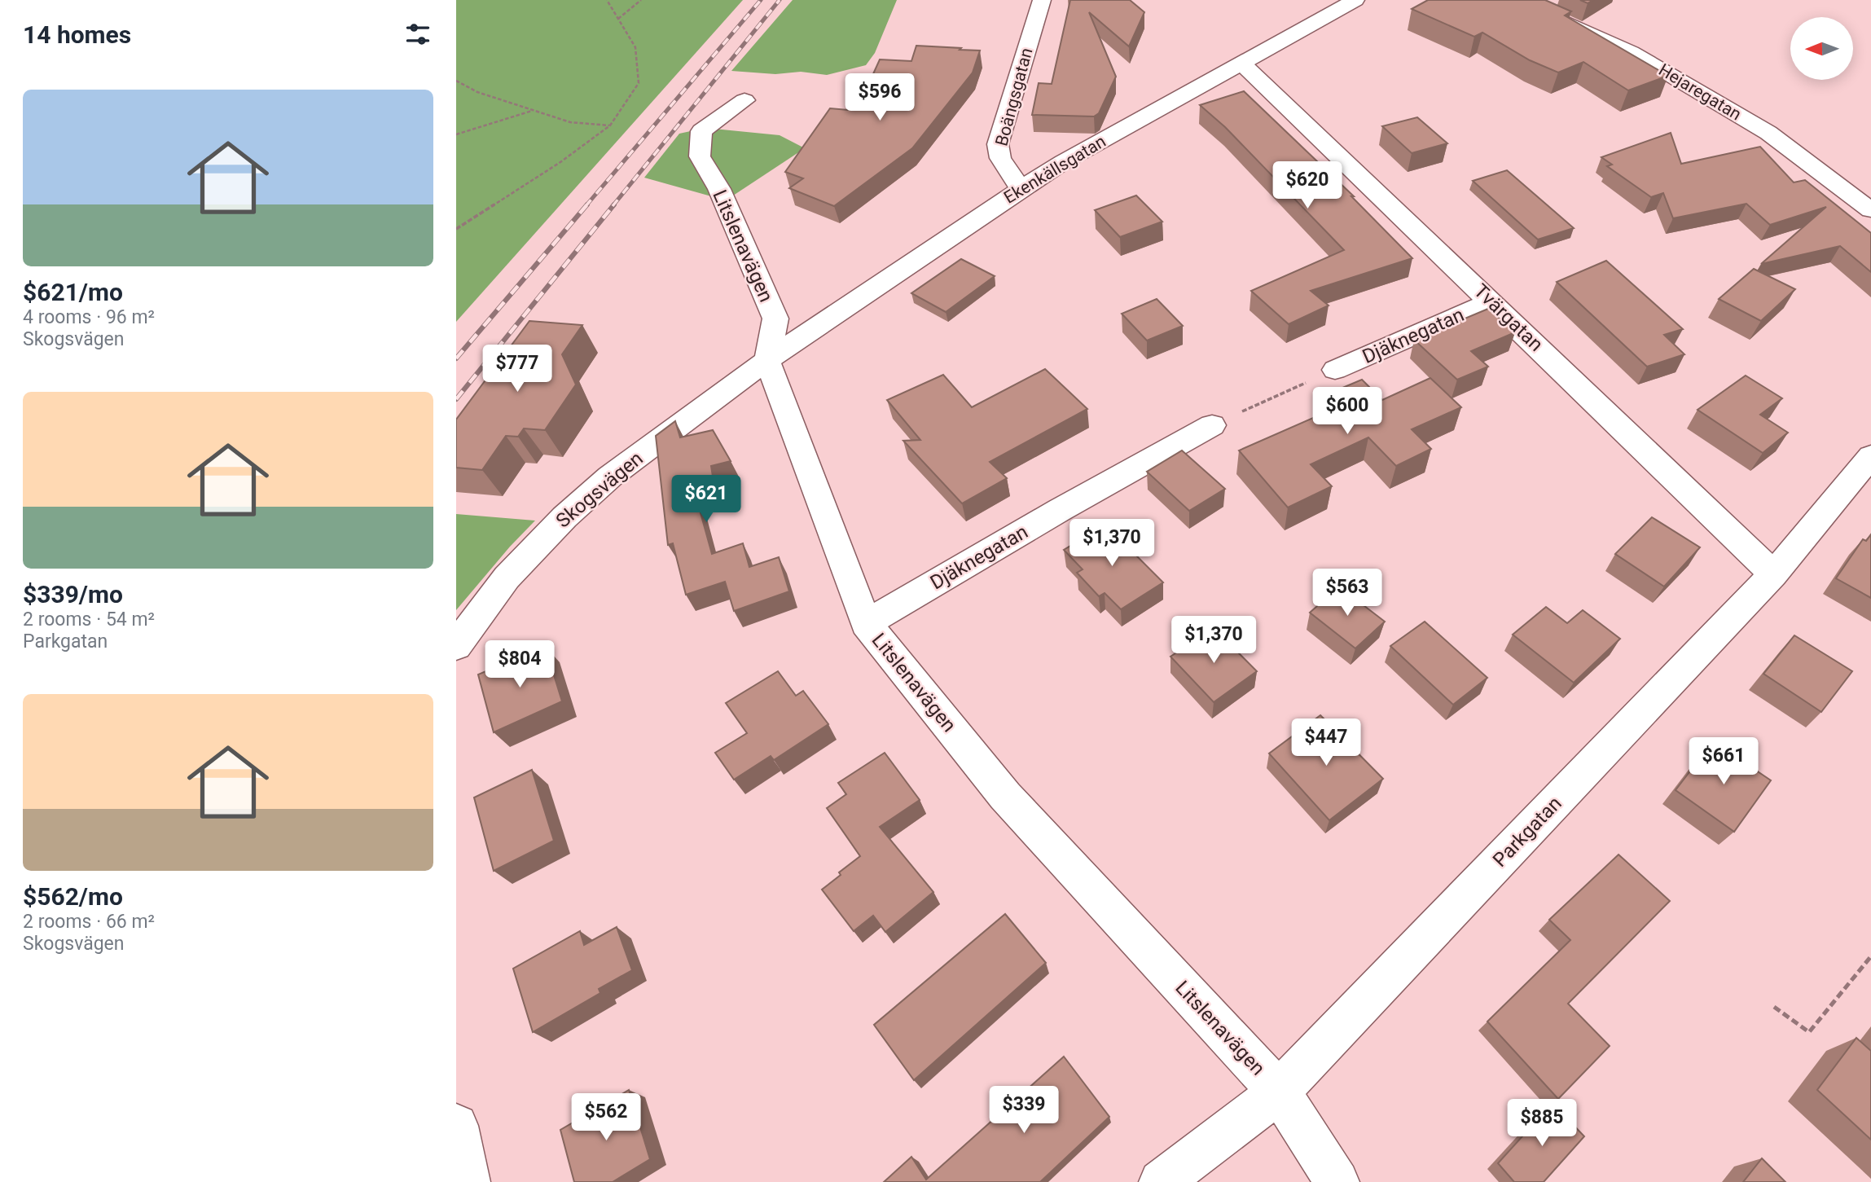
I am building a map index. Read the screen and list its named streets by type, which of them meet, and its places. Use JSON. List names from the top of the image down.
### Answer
{
  "streets": {
    "street": [
      "Hejaregatan",
      "Boängsgatan",
      "Ekenkällsgatan",
      "Litslenavägen",
      "Tvärgatan",
      "Djäknegatan",
      "Skogsvägen",
      "Parkgatan"
    ]
  },
  "crossings": [
    ["Boängsgatan", "Ekenkällsgatan"],
    ["Ekenkällsgatan", "Litslenavägen"],
    ["Ekenkällsgatan", "Tvärgatan"],
    ["Ekenkällsgatan", "Skogsvägen"],
    ["Litslenavägen", "Djäknegatan"],
    ["Litslenavägen", "Skogsvägen"],
    ["Litslenavägen", "Parkgatan"],
    ["Tvärgatan", "Djäknegatan"],
    ["Tvärgatan", "Parkgatan"]
  ],
  "north": "left",
  "page": {
    "heading": "14 homes",
    "list": [
      {
        "name": "$621/mo",
        "note": "4 rooms · 96 m² · Skogsvägen"
      },
      {
        "name": "$339/mo",
        "note": "2 rooms · 54 m² · Parkgatan"
      },
      {
        "name": "$562/mo",
        "note": "2 rooms · 66 m² · Skogsvägen"
      }
    ],
    "price": [
      "$596",
      "$620",
      "$777",
      "$600",
      "$621",
      "$1,370",
      "$563",
      "$1,370",
      "$804",
      "$447",
      "$661",
      "$339",
      "$562",
      "$885"
    ]
  }
}
